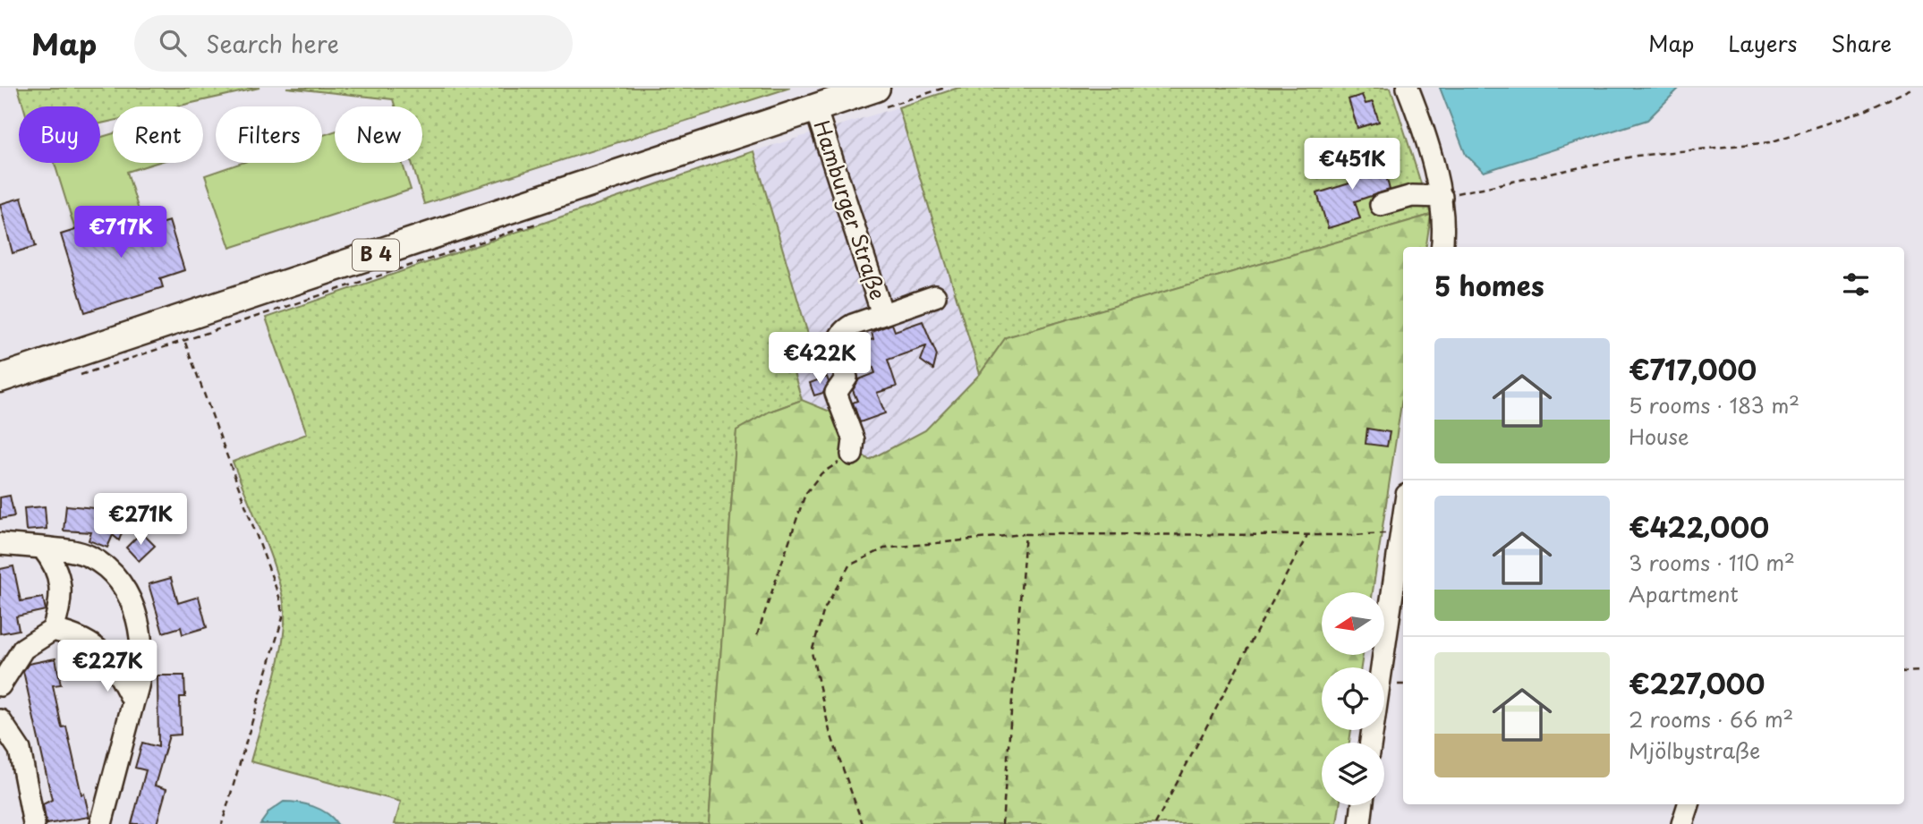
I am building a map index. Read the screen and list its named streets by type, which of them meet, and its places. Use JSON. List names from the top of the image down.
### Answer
{
  "streets": {
    "main road": ["B 4"],
    "street": ["Hamburger Straße"]
  },
  "crossings": [
    ["Hamburger Straße", "B 4"]
  ],
  "north": "left",
  "page": {
    "header": "Map",
    "search": "Search here",
    "nav": ["Map", "Layers", "Share"],
    "chip": [
      "Buy",
      "Rent",
      "Filters",
      "New"
    ],
    "price": [
      "€451K",
      "€717K",
      "€422K",
      "€271K",
      "€227K"
    ],
    "heading": "5 homes",
    "list": [
      {
        "name": "€717,000",
        "note": "5 rooms · 183 m² · House"
      },
      {
        "name": "€422,000",
        "note": "3 rooms · 110 m² · Apartment"
      },
      {
        "name": "€227,000",
        "note": "2 rooms · 66 m² · Mjölbystraße"
      }
    ]
  }
}
